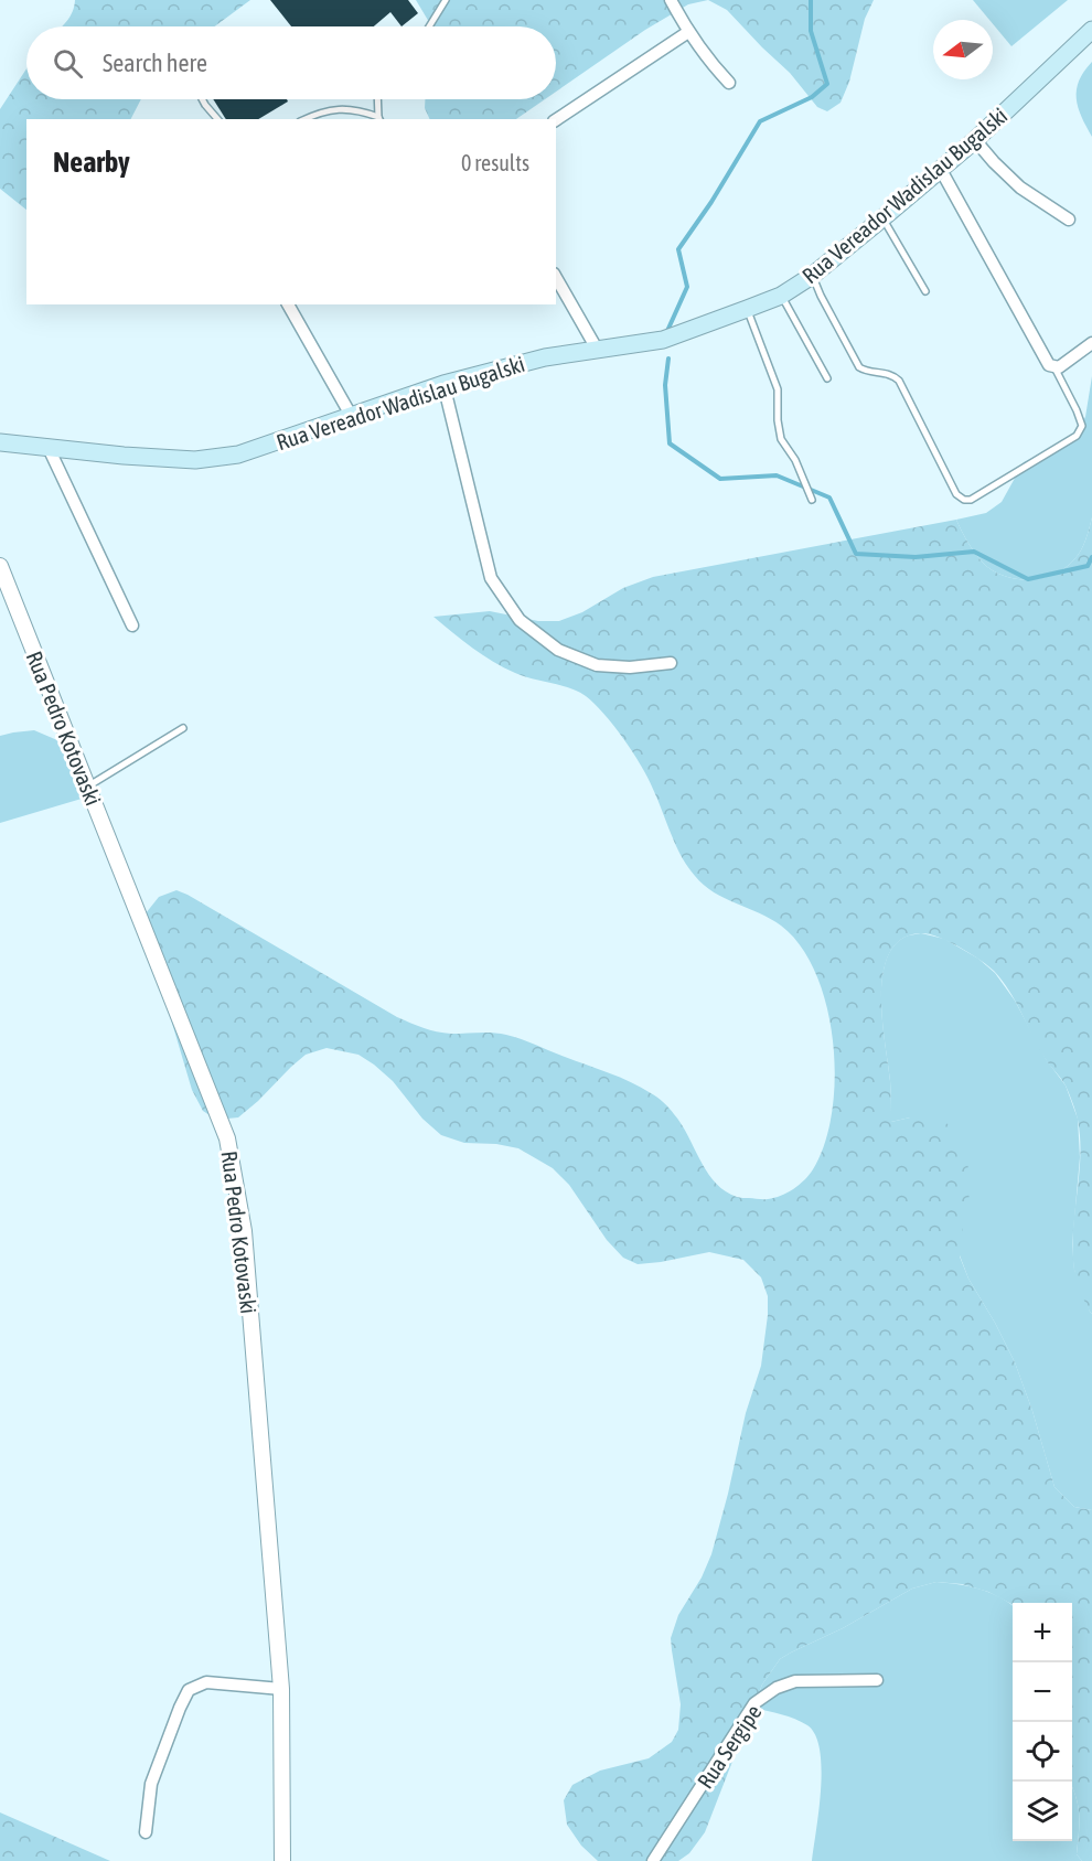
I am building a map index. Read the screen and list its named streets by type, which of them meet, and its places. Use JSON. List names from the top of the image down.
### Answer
{
  "streets": {
    "main road": ["Rua Vereador Wadislau Bugalski"],
    "street": ["Rua Pedro Kotovaski", "Rua Sergipe"]
  },
  "north": "left",
  "page": {
    "search": "Search here",
    "heading": ["Nearby", "0 results"],
    "map_buttons": ["+", "−"]
  }
}
